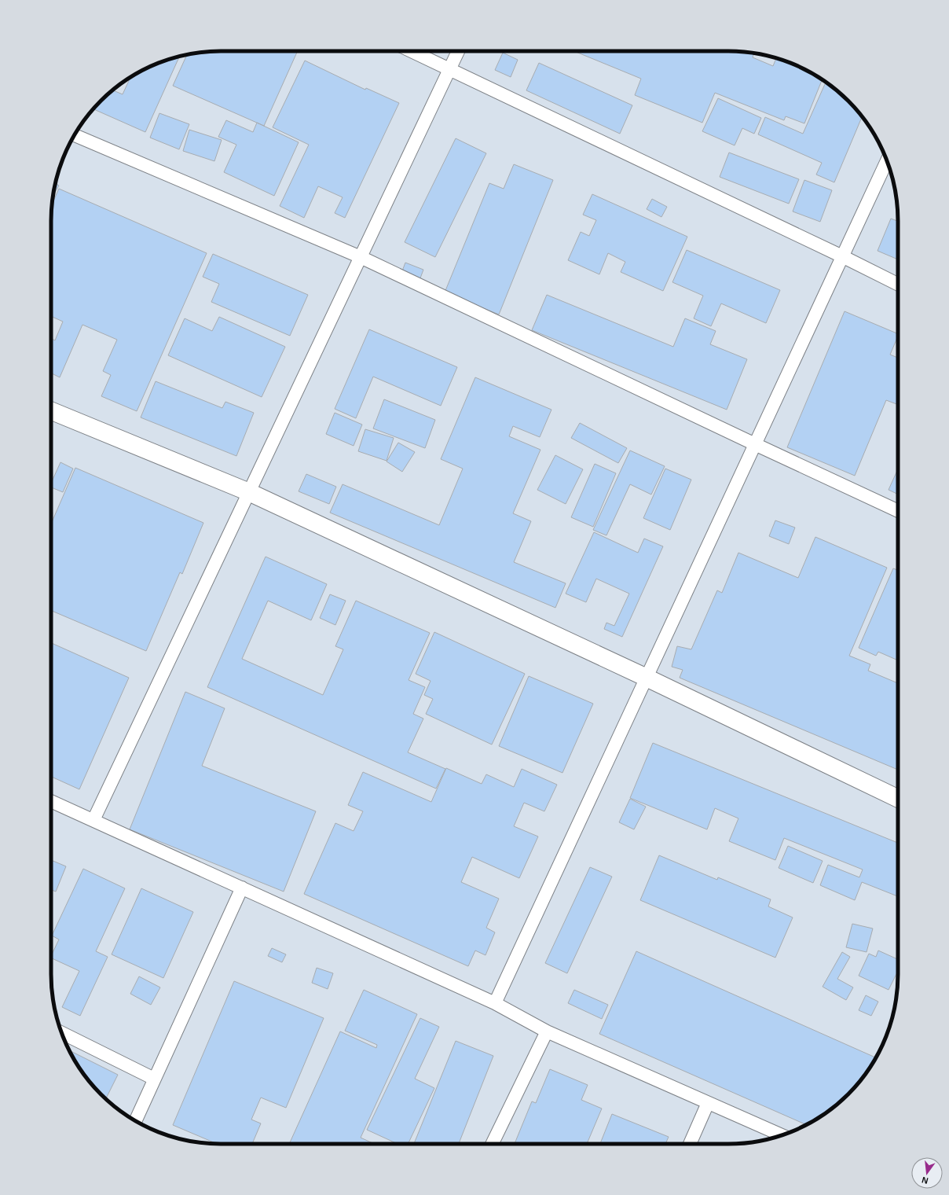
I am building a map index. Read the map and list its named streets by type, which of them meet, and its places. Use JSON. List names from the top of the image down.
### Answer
{
  "north": "bottom"
}
